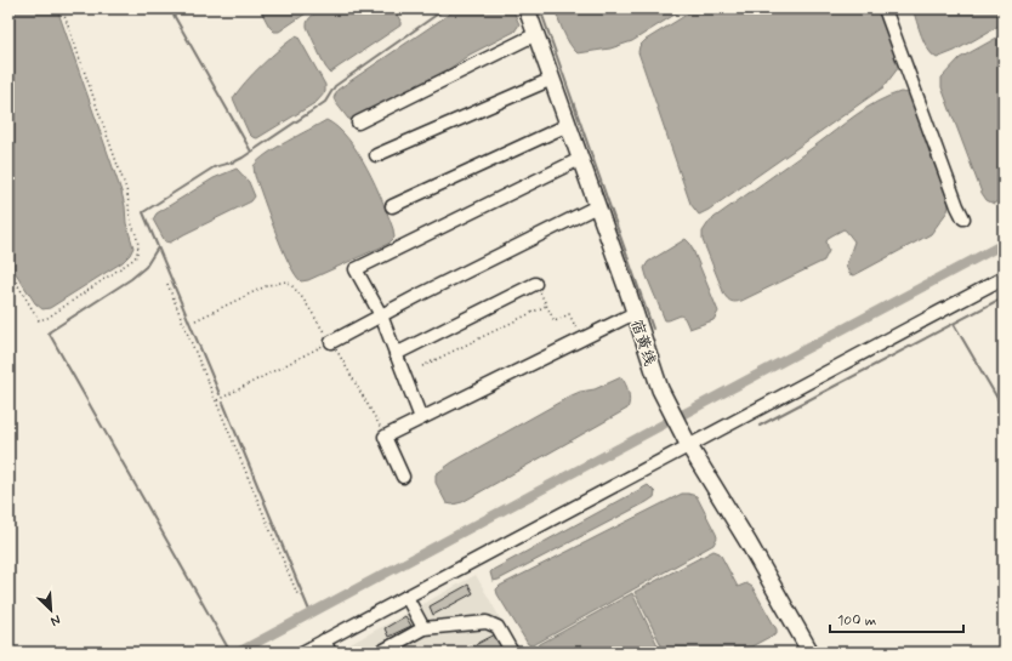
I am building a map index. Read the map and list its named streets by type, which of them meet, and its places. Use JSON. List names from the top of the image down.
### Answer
{
  "streets": {
    "main road": ["宿黄线"]
  },
  "scale_bar": "100 m",
  "north": "bottom right"
}
